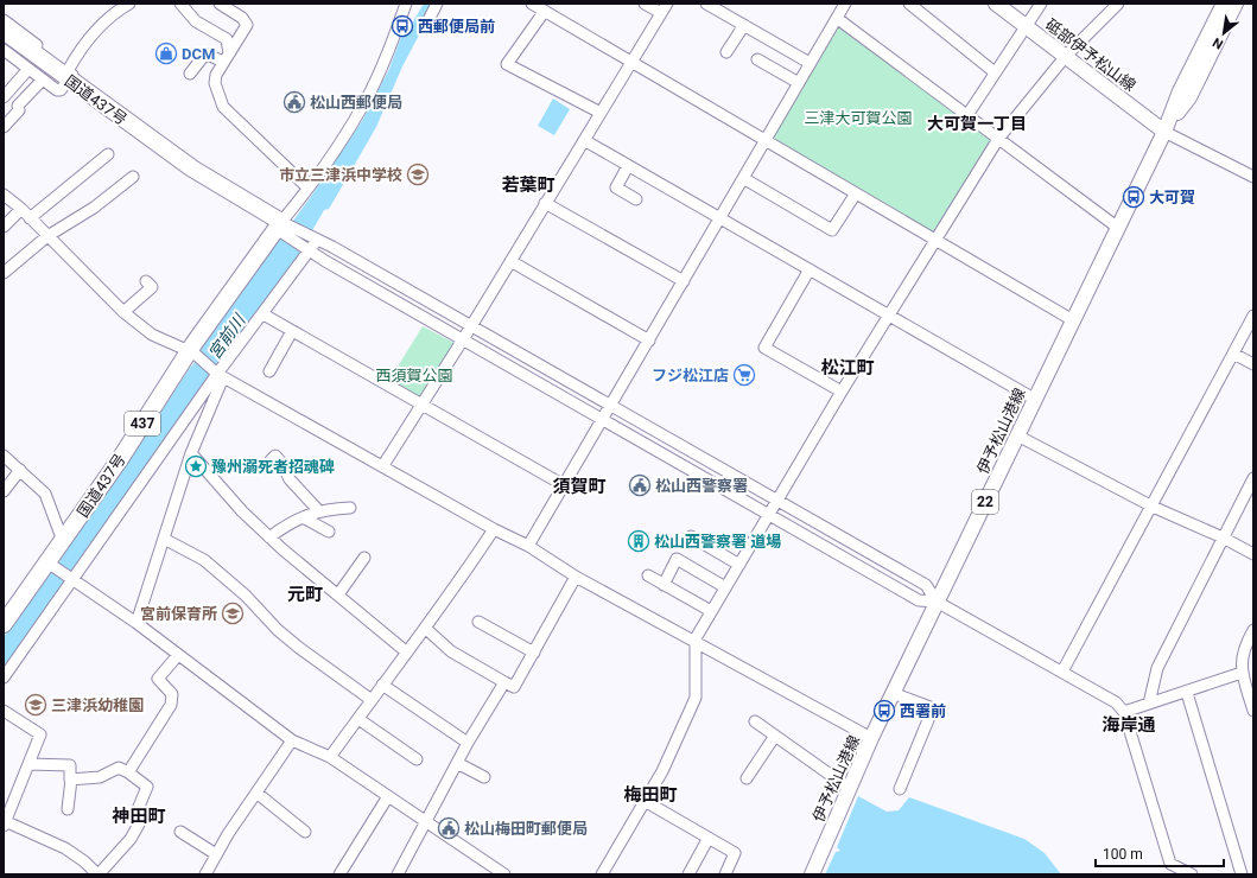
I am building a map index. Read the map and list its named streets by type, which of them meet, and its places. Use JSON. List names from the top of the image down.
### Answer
{
  "streets": {
    "highway": ["国道437号", "437"],
    "main road": ["砥部伊予松山線", "伊予松山港線", "22"]
  },
  "crossings": [
    ["砥部伊予松山線", "伊予松山港線"]
  ],
  "districts": [
    "大可賀一丁目",
    "若葉町",
    "松江町",
    "須賀町",
    "元町",
    "海岸通",
    "梅田町",
    "神田町"
  ],
  "water": ["宮前川"],
  "parks": ["三津大可賀公園", "西須賀公園"],
  "places": {
    "bus stop": ["西郵便局前", "大可賀", "西署前"],
    "shop": ["DCM"],
    "public building": ["松山西郵便局", "松山西警察署", "松山梅田町郵便局"],
    "school or university": ["市立三津浜中学校", "宮前保育所", "三津浜幼稚園"],
    "supermarket": ["フジ松江店"],
    "place": ["豫州溺死者招魂碑"],
    "building": ["松山西警察署 道場"]
  },
  "scale_bar": "100 m",
  "north": "bottom left"
}
